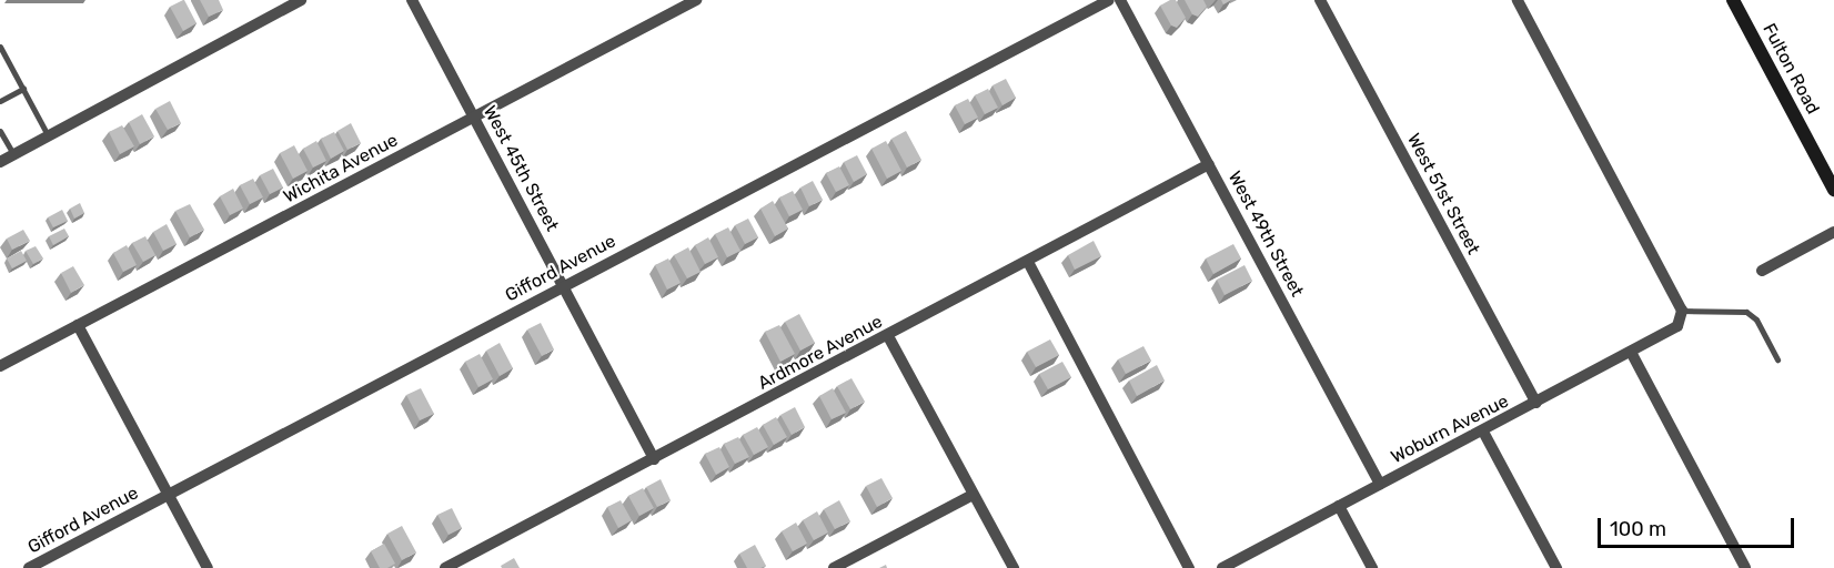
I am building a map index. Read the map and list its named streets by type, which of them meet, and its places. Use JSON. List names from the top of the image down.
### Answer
{
  "streets": {
    "main road": ["Fulton Road"],
    "street": [
      "Wichita Avenue",
      "West 45th Street",
      "West 51st Street",
      "West 49th Street",
      "Gifford Avenue",
      "Ardmore Avenue",
      "Woburn Avenue"
    ]
  },
  "crossings": [
    ["Wichita Avenue", "West 45th Street"],
    ["West 45th Street", "Gifford Avenue"],
    ["West 45th Street", "Ardmore Avenue"],
    ["West 51st Street", "Woburn Avenue"],
    ["West 49th Street", "Ardmore Avenue"],
    ["West 49th Street", "Woburn Avenue"]
  ],
  "scale_bar": "100 m"
}
